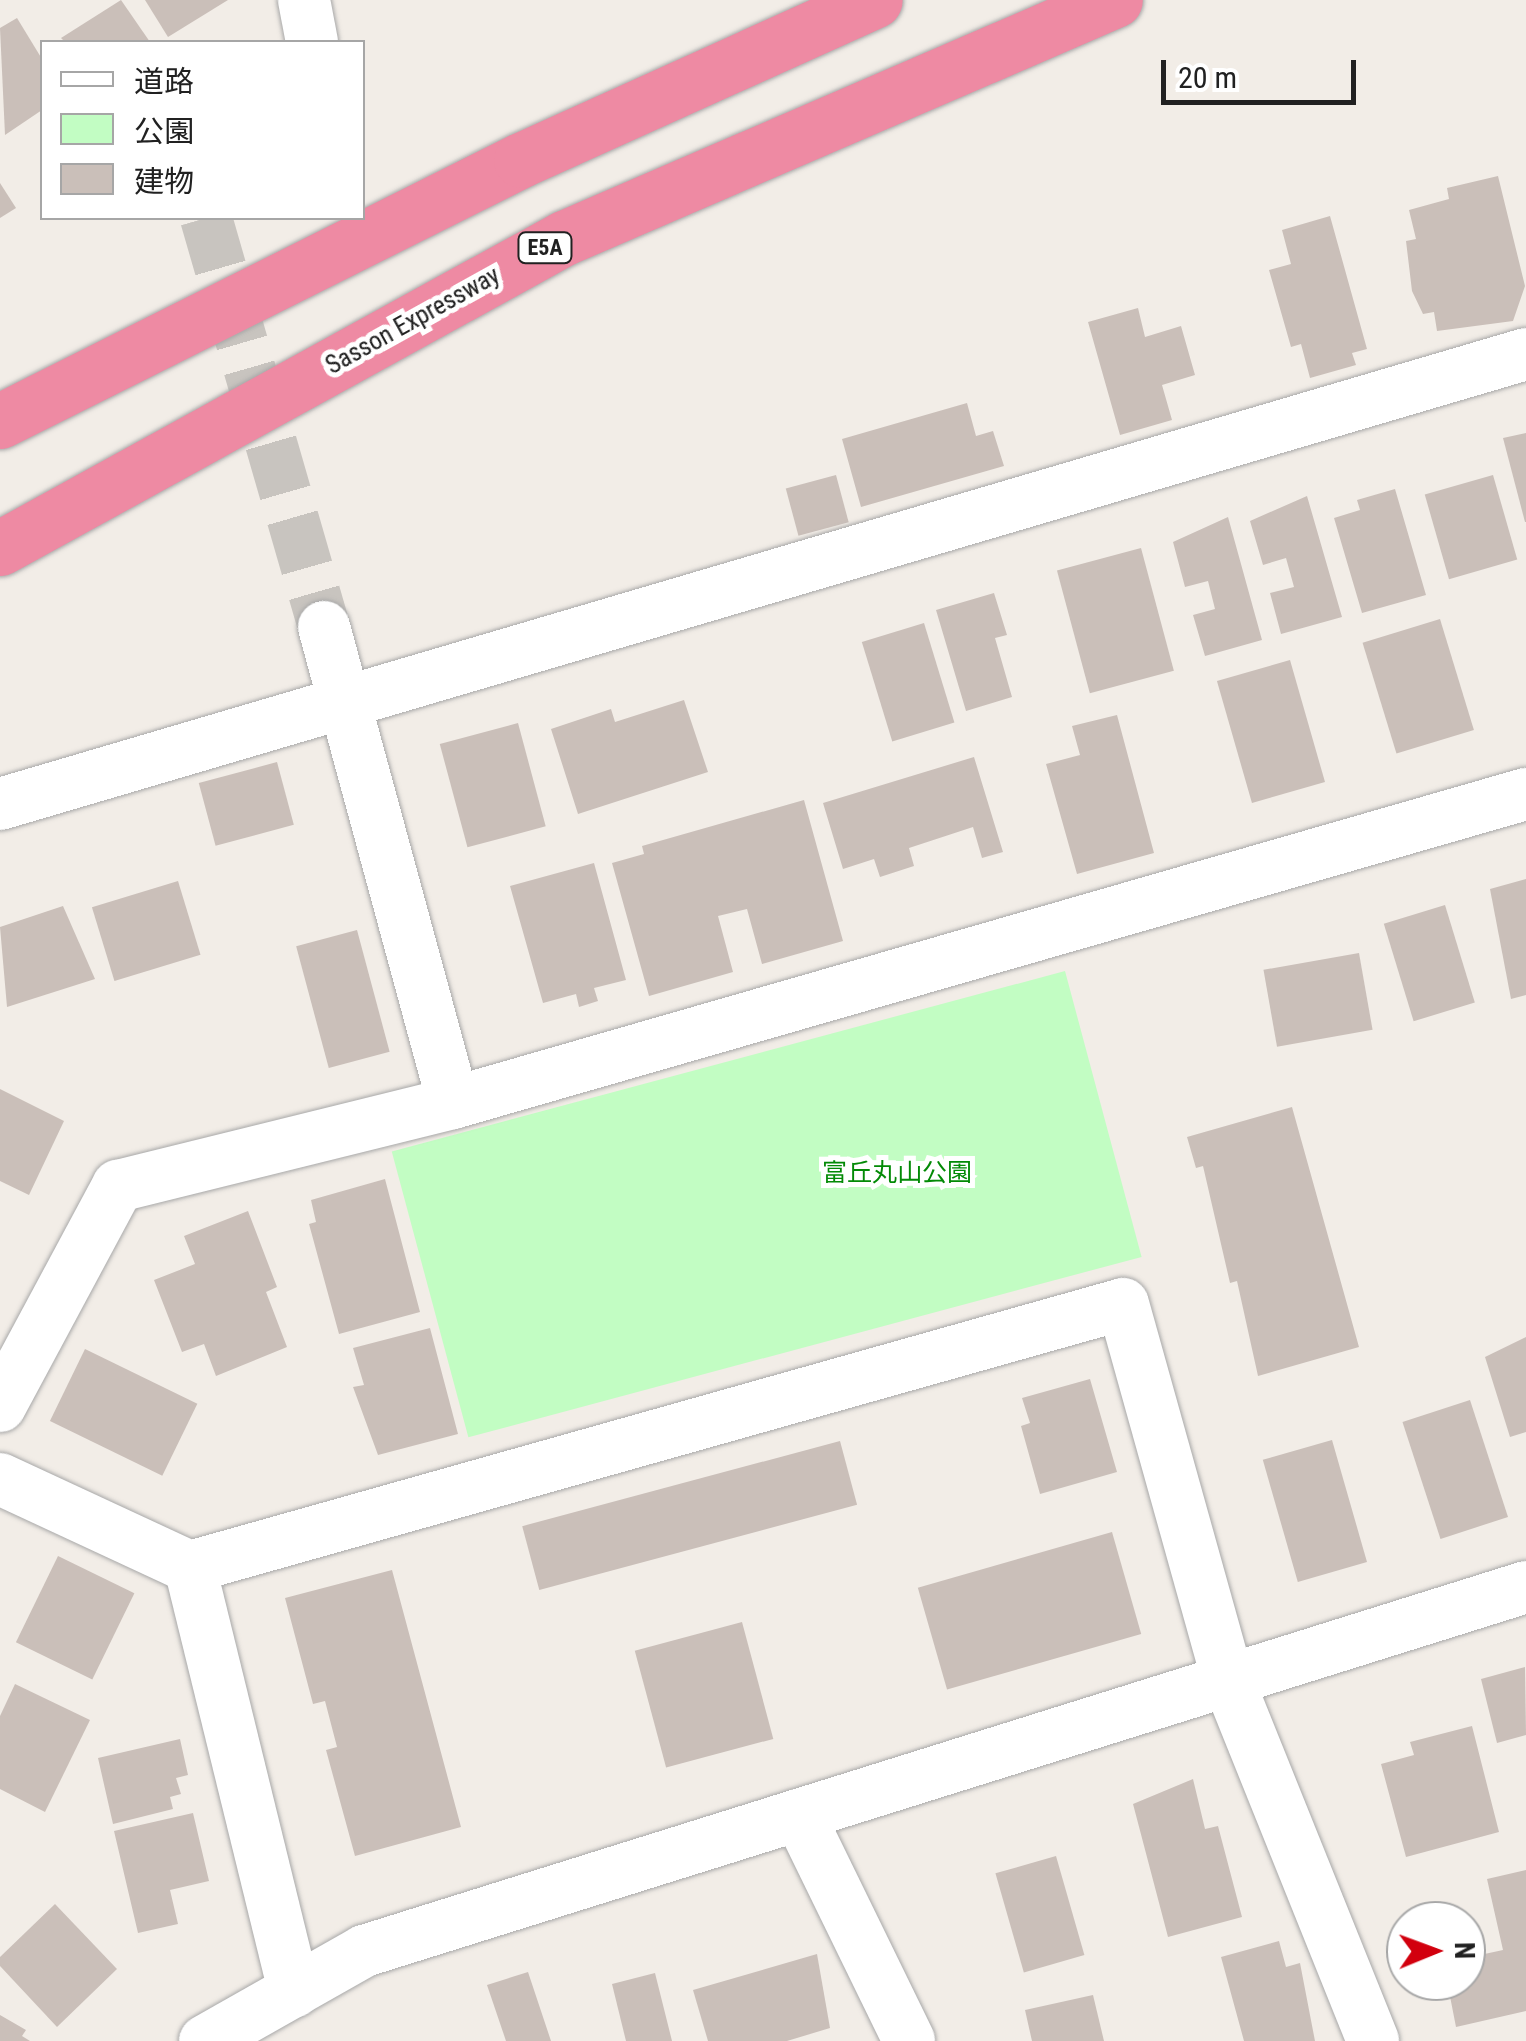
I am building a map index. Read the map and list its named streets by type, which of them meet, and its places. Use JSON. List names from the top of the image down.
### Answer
{
  "streets": {
    "highway": ["E5A", "Sasson Expressway"]
  },
  "parks": ["富丘丸山公園"],
  "legend": ["道路", "公園", "建物"],
  "scale_bar": "20 m",
  "north": "right"
}
